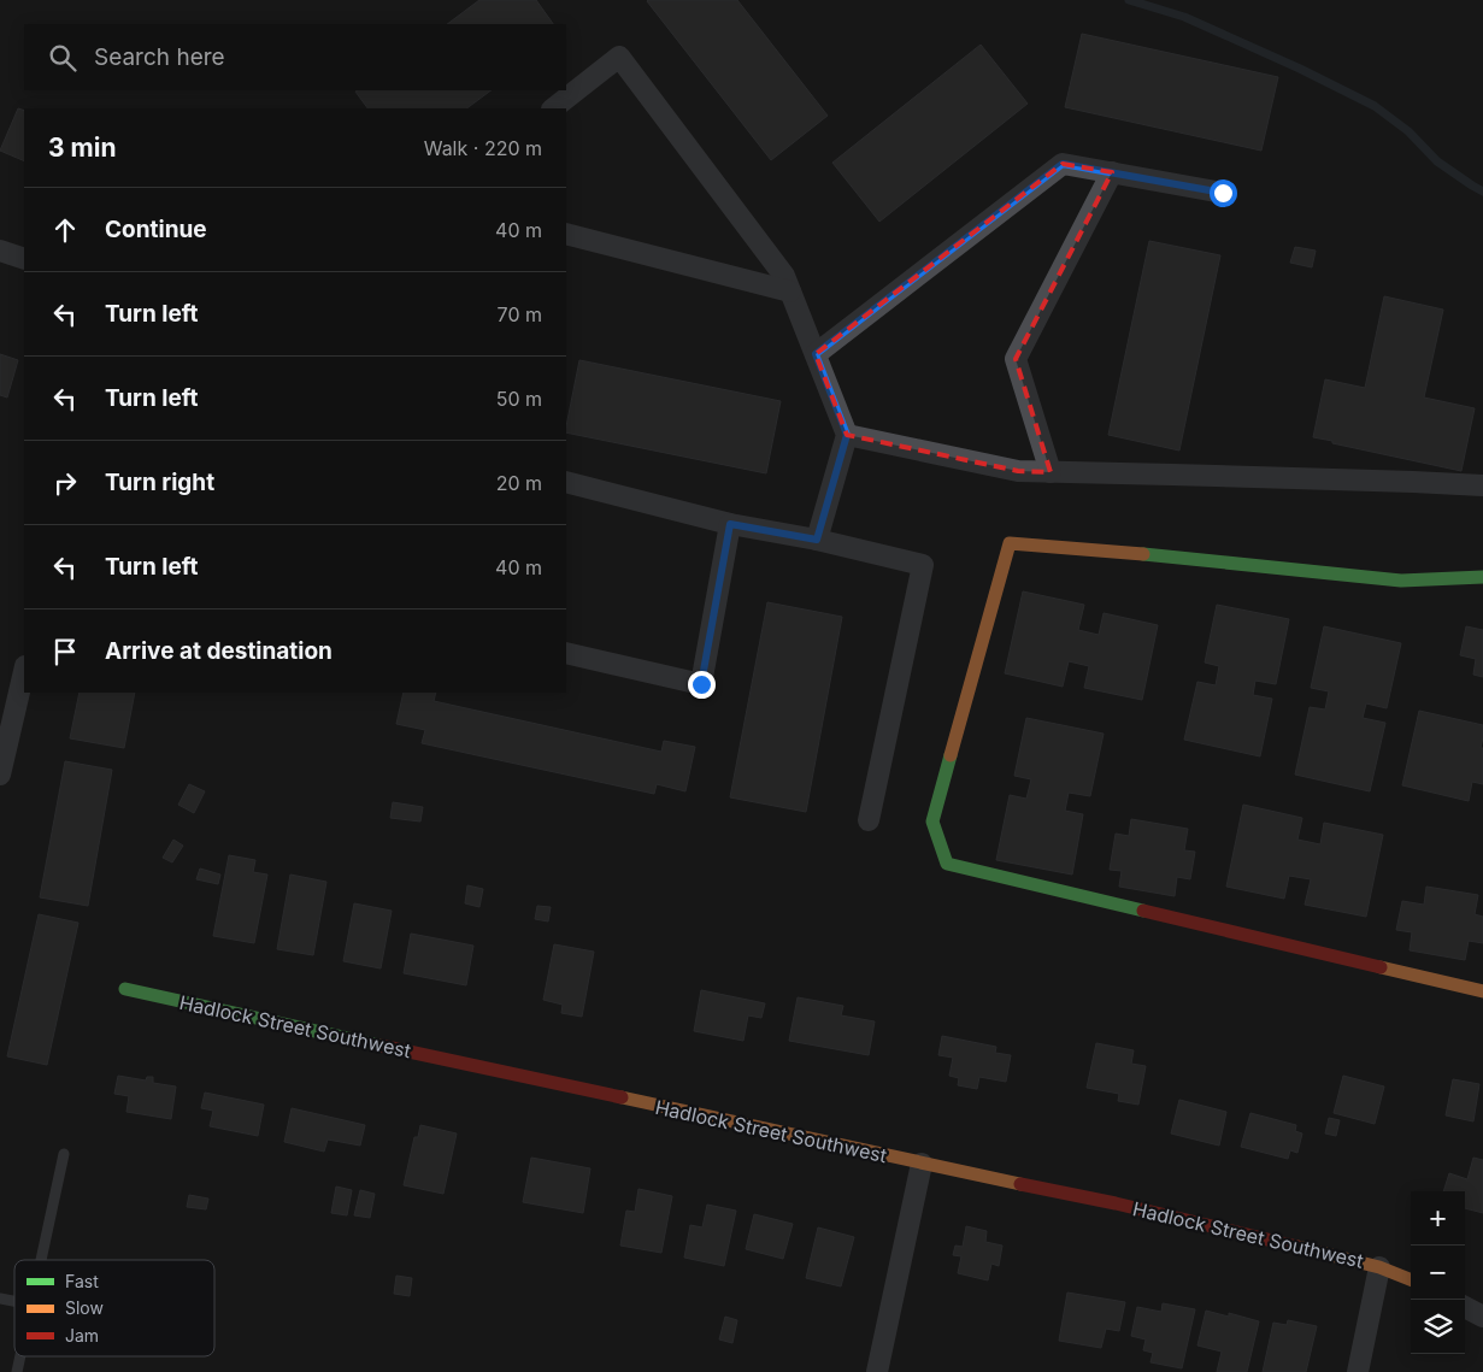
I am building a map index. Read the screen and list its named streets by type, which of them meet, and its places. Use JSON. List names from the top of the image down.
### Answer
{
  "streets": {
    "street": ["Hadlock Street Southwest"]
  },
  "legend": ["Fast", "Slow", "Jam"],
  "page": {
    "search": "Search here",
    "heading": ["3 min", "Walk · 220 m"],
    "list": [
      ["Continue", "40 m"],
      ["Turn left", "70 m"],
      ["Turn left", "50 m"],
      ["Turn right", "20 m"],
      ["Turn left", "40 m"],
      "Arrive at destination"
    ],
    "map_buttons": ["+", "−"]
  }
}
